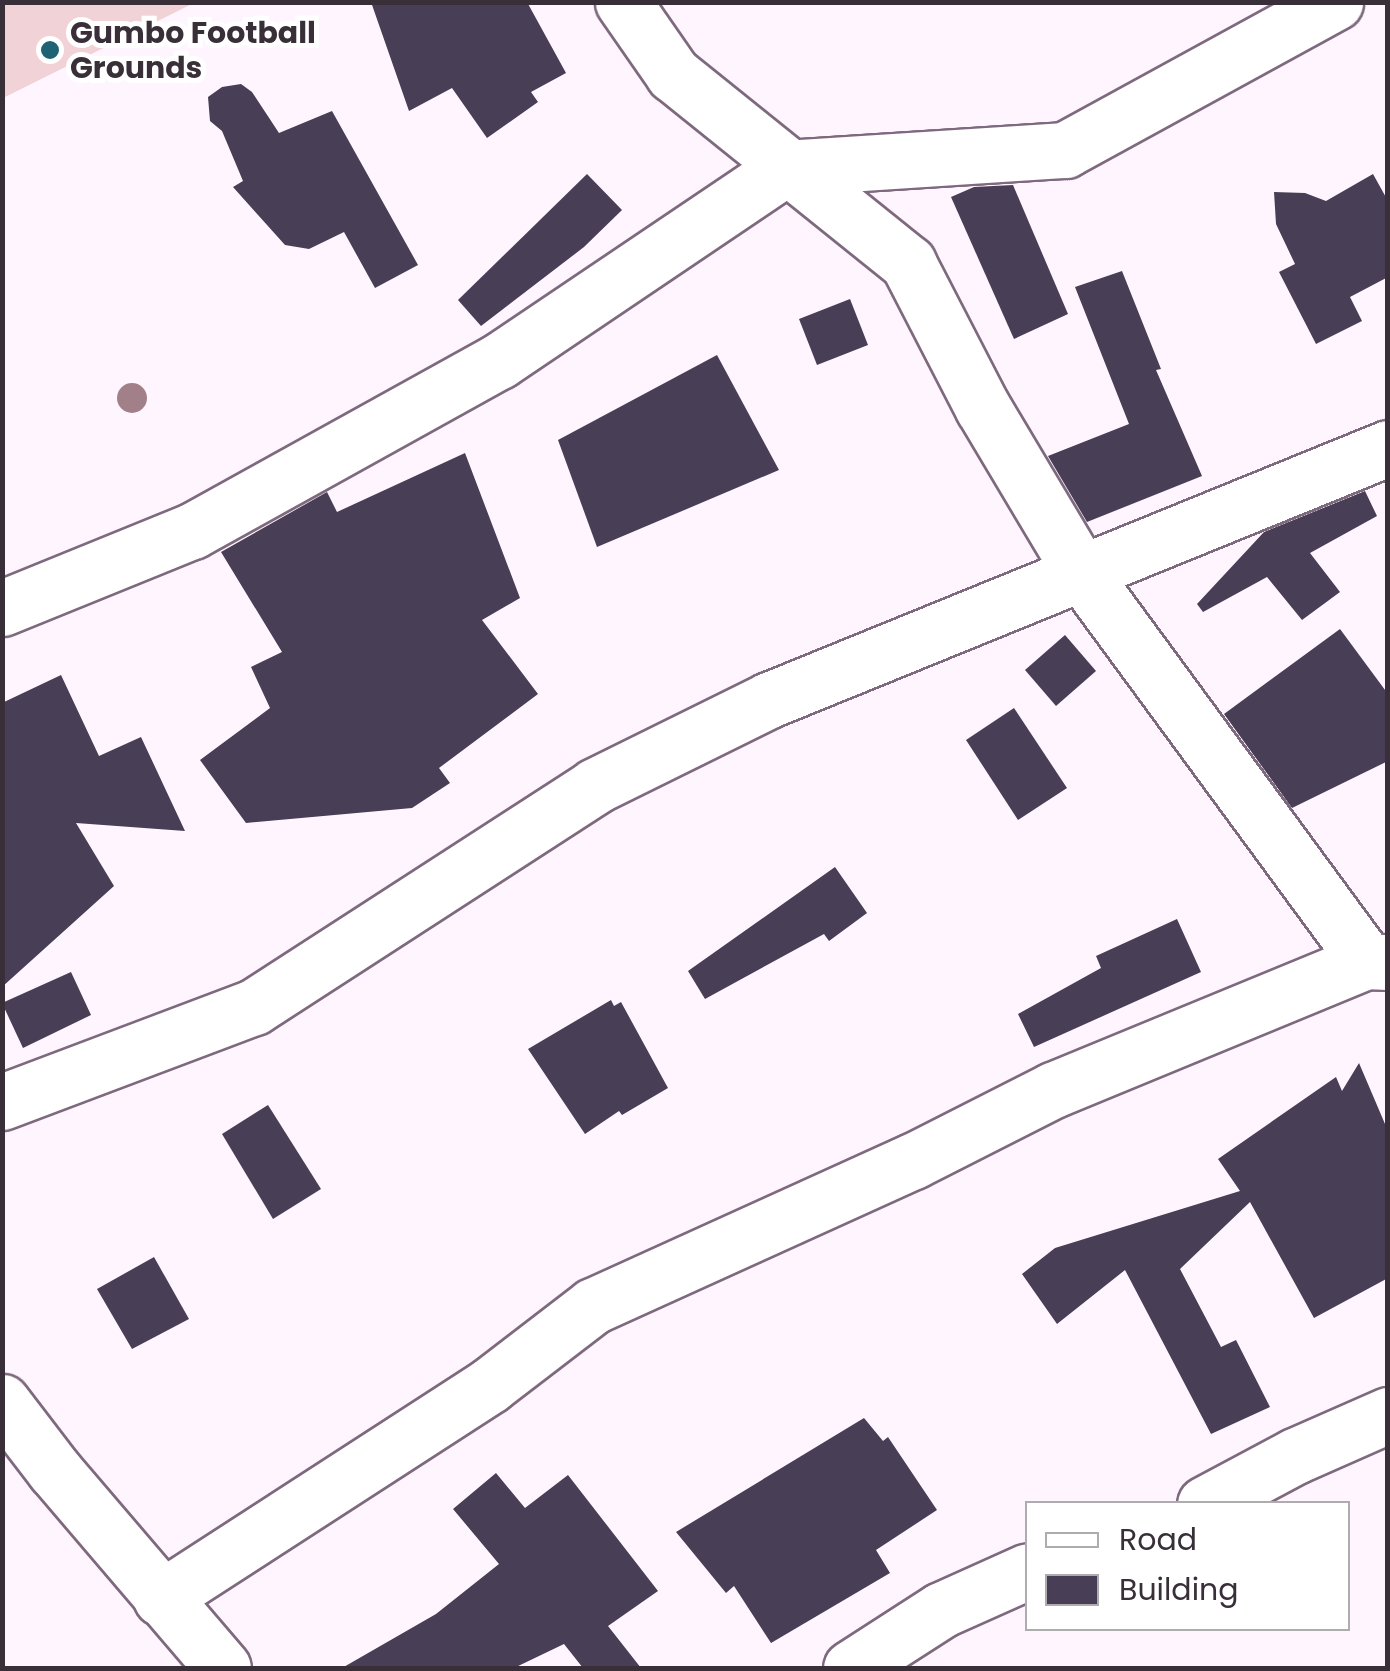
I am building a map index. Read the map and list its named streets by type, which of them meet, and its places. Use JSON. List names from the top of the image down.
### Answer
{
  "places": ["Gumbo Football Grounds"],
  "legend": ["Road", "Building"]
}
